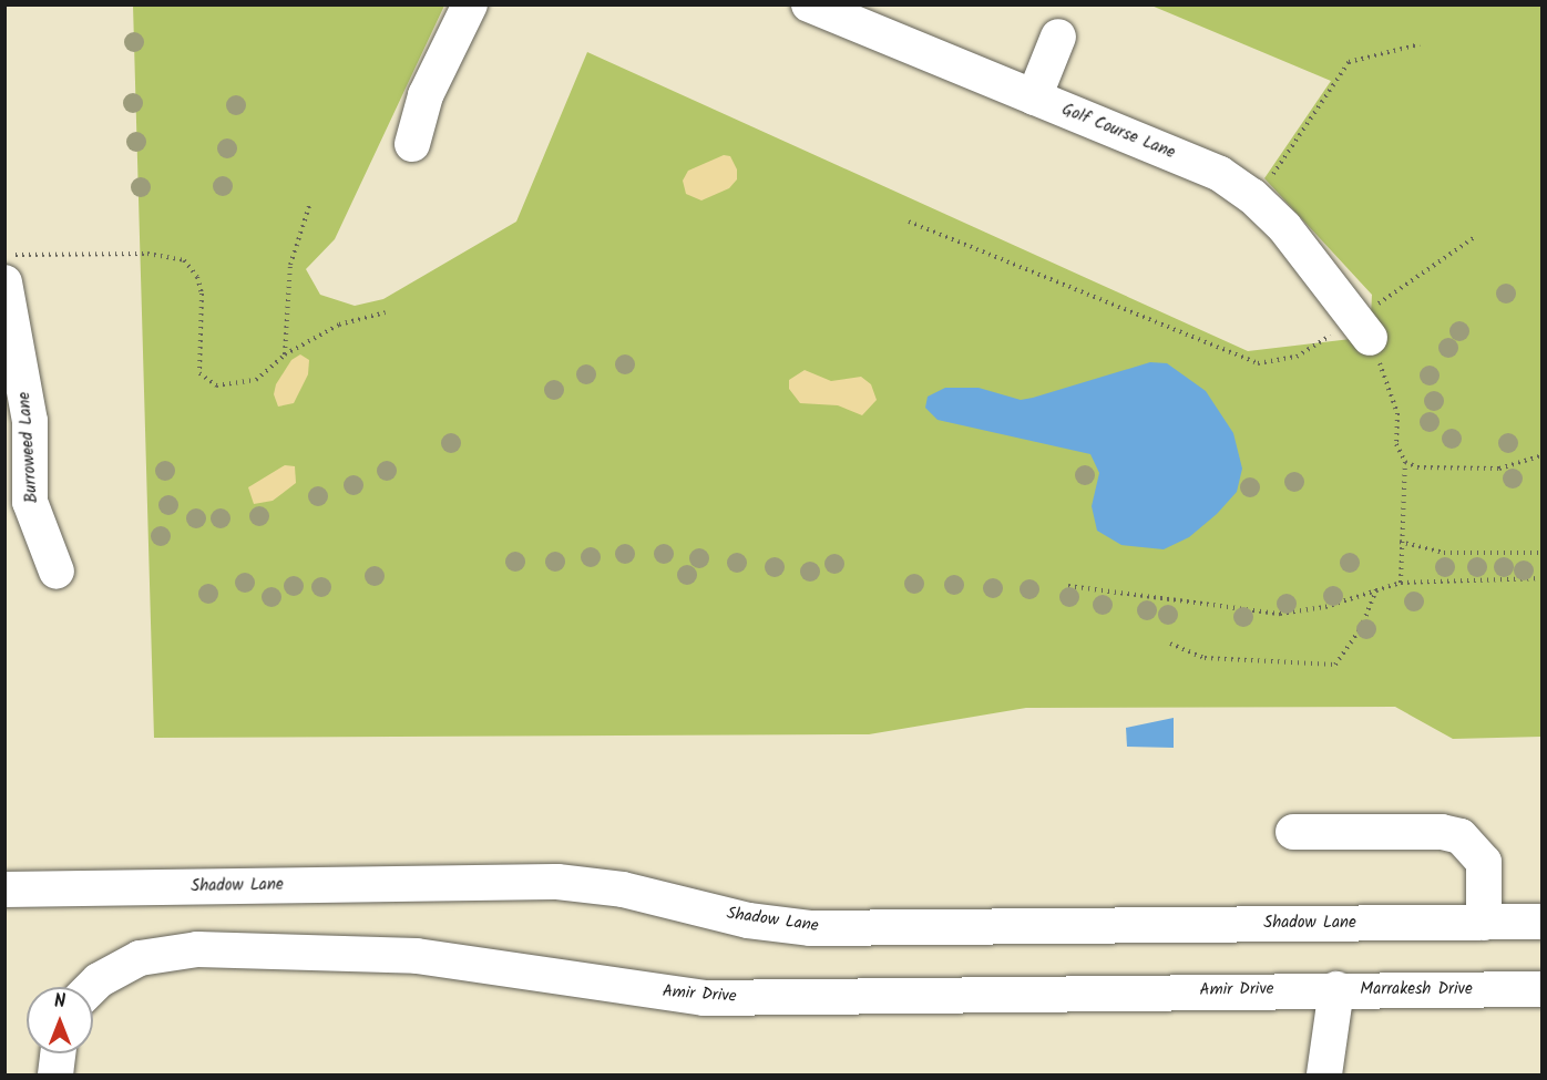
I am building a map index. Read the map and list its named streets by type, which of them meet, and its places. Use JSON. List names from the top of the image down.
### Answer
{
  "streets": {
    "street": [
      "Golf Course Lane",
      "Burroweed Lane",
      "Shadow Lane",
      "Amir Drive",
      "Marrakesh Drive"
    ]
  },
  "crossings": [
    ["Amir Drive", "Marrakesh Drive"]
  ],
  "north": "top"
}
